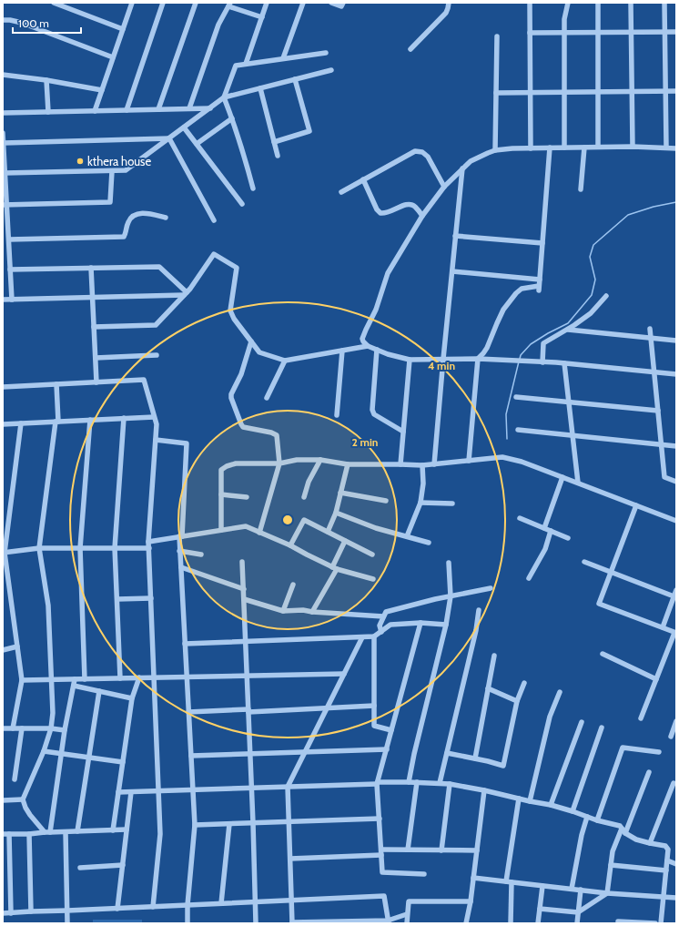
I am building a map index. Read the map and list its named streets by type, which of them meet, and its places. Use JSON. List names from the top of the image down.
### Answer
{
  "places": ["kthera house"],
  "scale_bar": "100 m",
  "rings": ["4 min", "2 min"]
}
